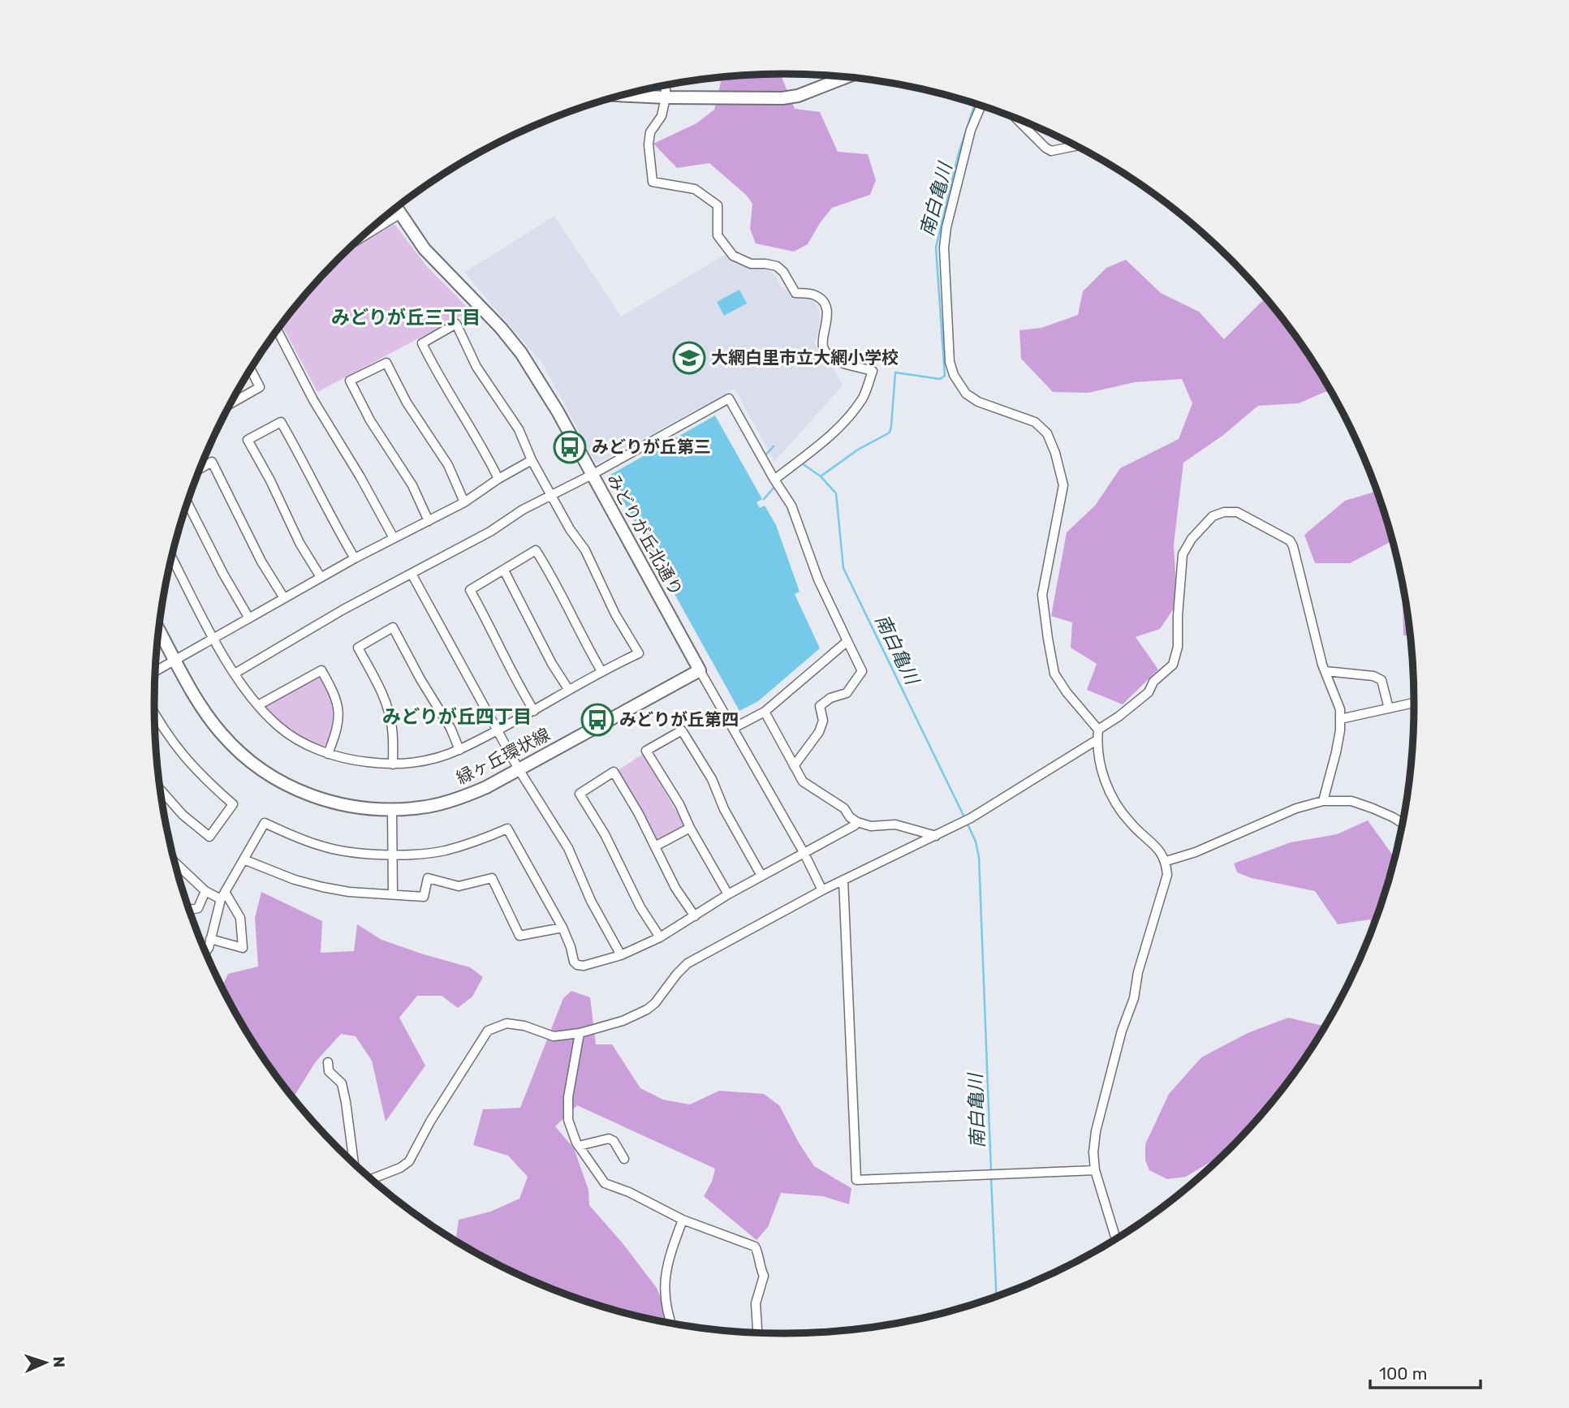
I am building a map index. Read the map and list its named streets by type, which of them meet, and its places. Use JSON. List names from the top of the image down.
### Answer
{
  "streets": {
    "street": ["みどりが丘北通り", "緑ヶ丘環状線"]
  },
  "crossings": [
    ["みどりが丘北通り", "緑ヶ丘環状線"]
  ],
  "districts": ["みどりが丘三丁目", "みどりが丘四丁目"],
  "water": ["南白亀川"],
  "places": {
    "school or university": ["大網白里市立大網小学校"],
    "bus stop": ["みどりが丘第三", "みどりが丘第四"]
  },
  "scale_bar": "100 m",
  "north": "right"
}
